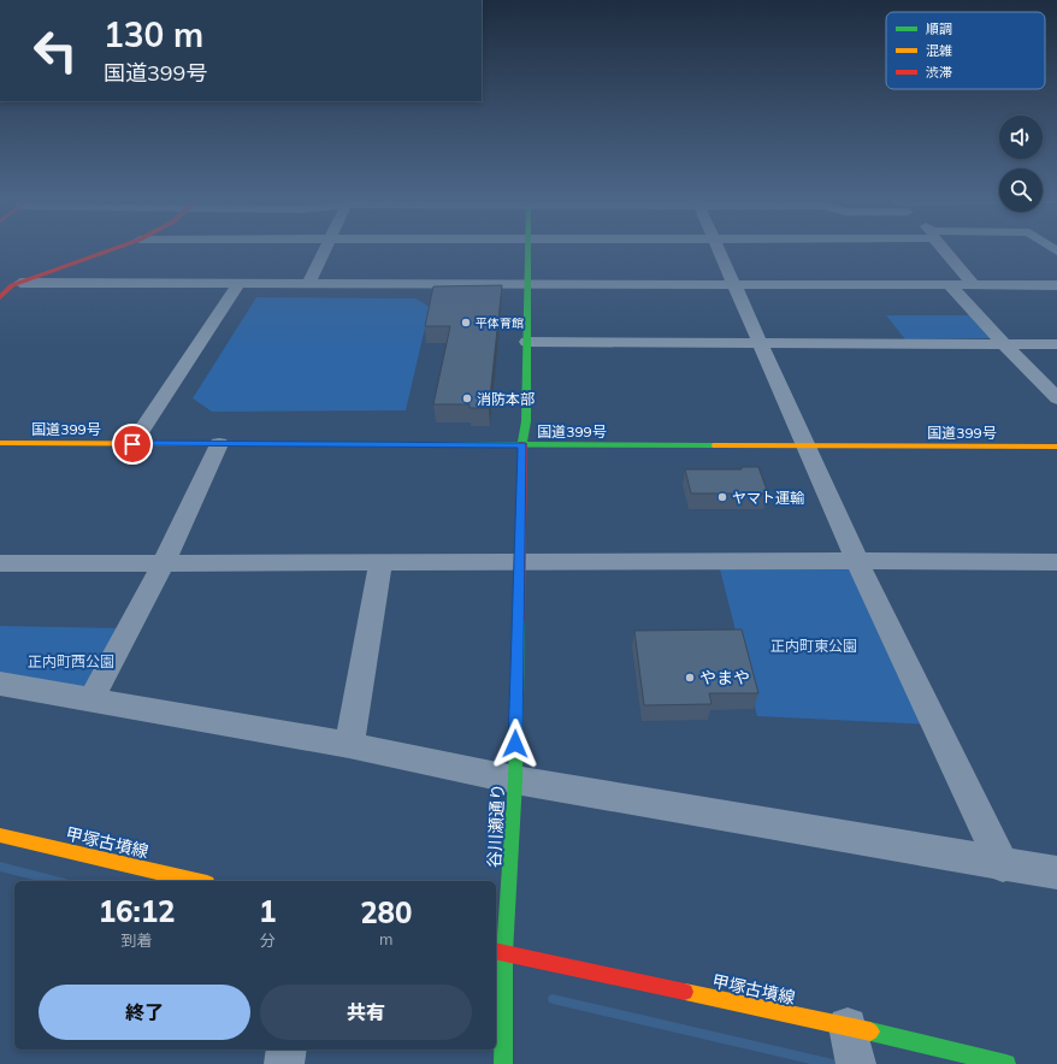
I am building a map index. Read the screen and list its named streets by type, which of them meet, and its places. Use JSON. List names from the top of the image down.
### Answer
{
  "streets": {
    "main road": ["国道399号", "谷川瀬通り", "甲塚古墳線"]
  },
  "crossings": [
    ["国道399号", "谷川瀬通り"],
    ["谷川瀬通り", "甲塚古墳線"]
  ],
  "parks": ["正内町東公園", "正内町西公園"],
  "places": [
    "平体育館",
    "消防本部",
    "ヤマト運輸",
    "やまや"
  ],
  "legend": ["順調", "混雑", "渋滞"],
  "page": {
    "turn": ["130 m", "国道399号"],
    "eta": [
      "16:12",
      "到着",
      "1",
      "分",
      "280",
      "m"
    ],
    "buttons": ["終了", "共有"]
  }
}
